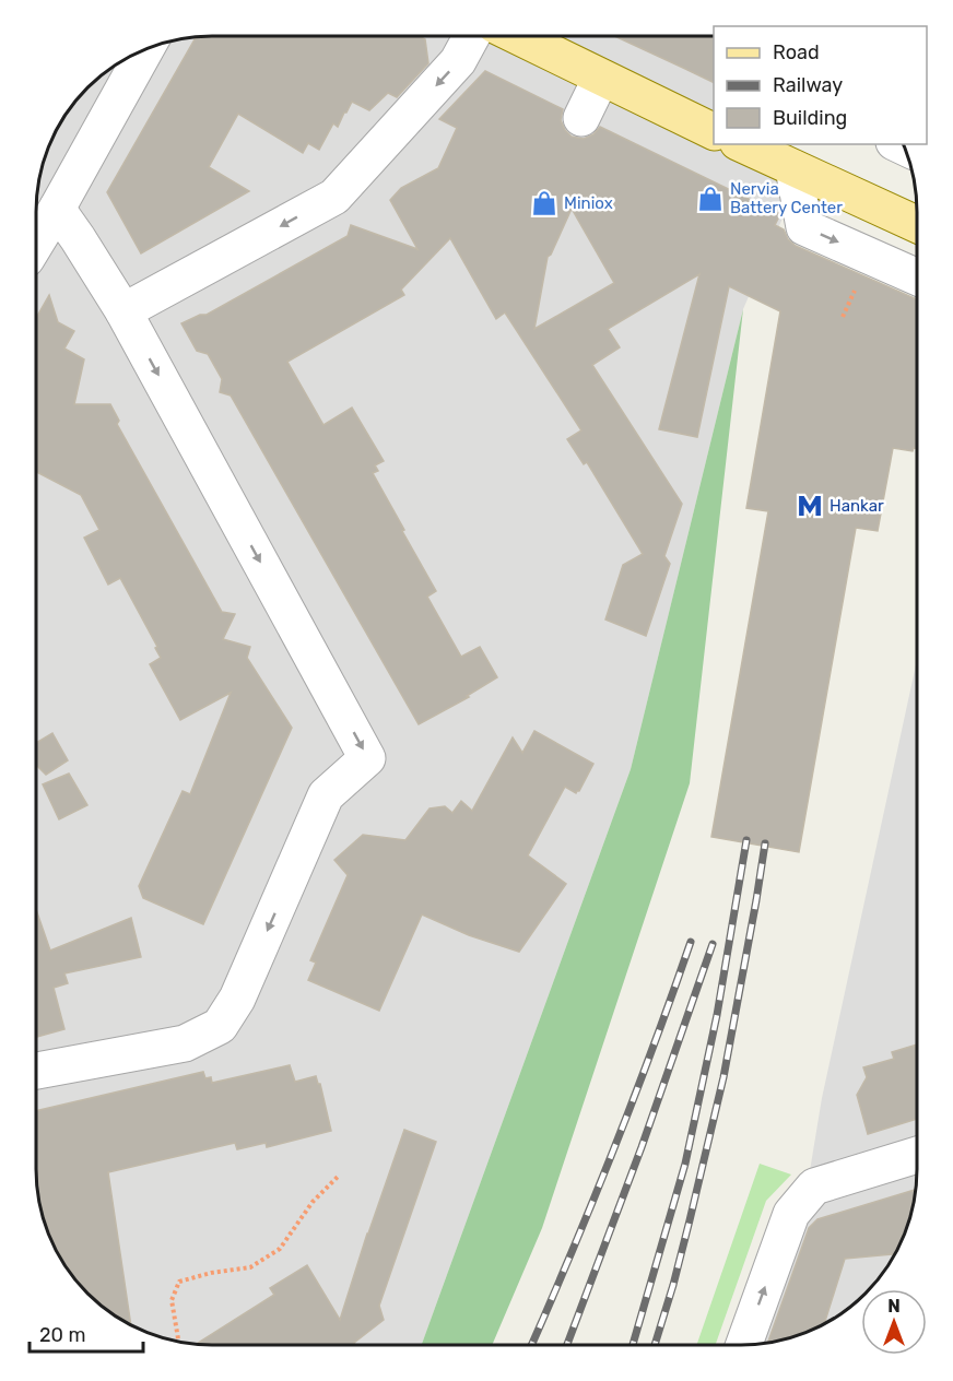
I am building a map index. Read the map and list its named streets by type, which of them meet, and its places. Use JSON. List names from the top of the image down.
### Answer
{
  "places": {
    "shop": ["Nervia Battery Center", "Miniox"],
    "metro station": ["Hankar"]
  },
  "legend": ["Road", "Railway", "Building"],
  "scale_bar": "20 m",
  "north": "top"
}
